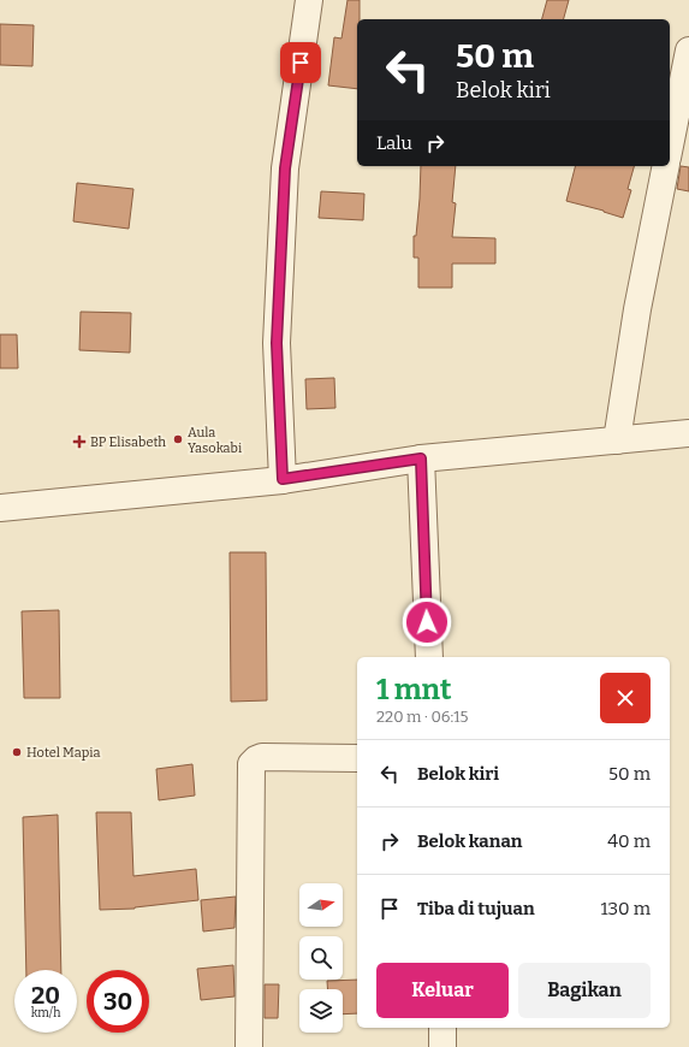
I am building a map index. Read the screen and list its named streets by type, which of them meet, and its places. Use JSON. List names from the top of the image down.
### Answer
{
  "places": {
    "other": ["Aula Yasokabi", "Hotel Mapia"],
    "health": ["BP Elisabeth"]
  },
  "north": "right",
  "page": {
    "turn": ["50 m", "Belok kiri"],
    "then": "Lalu",
    "heading": ["1 mnt", "220 m · 06:15"],
    "list": [
      {
        "name": "Belok kiri",
        "value": "50 m"
      },
      {
        "name": "Belok kanan",
        "value": "40 m"
      },
      {
        "name": "Tiba di tujuan",
        "value": "130 m"
      }
    ],
    "buttons": ["Keluar", "Bagikan"],
    "speed": "20 km/h",
    "limit": "30"
  }
}
